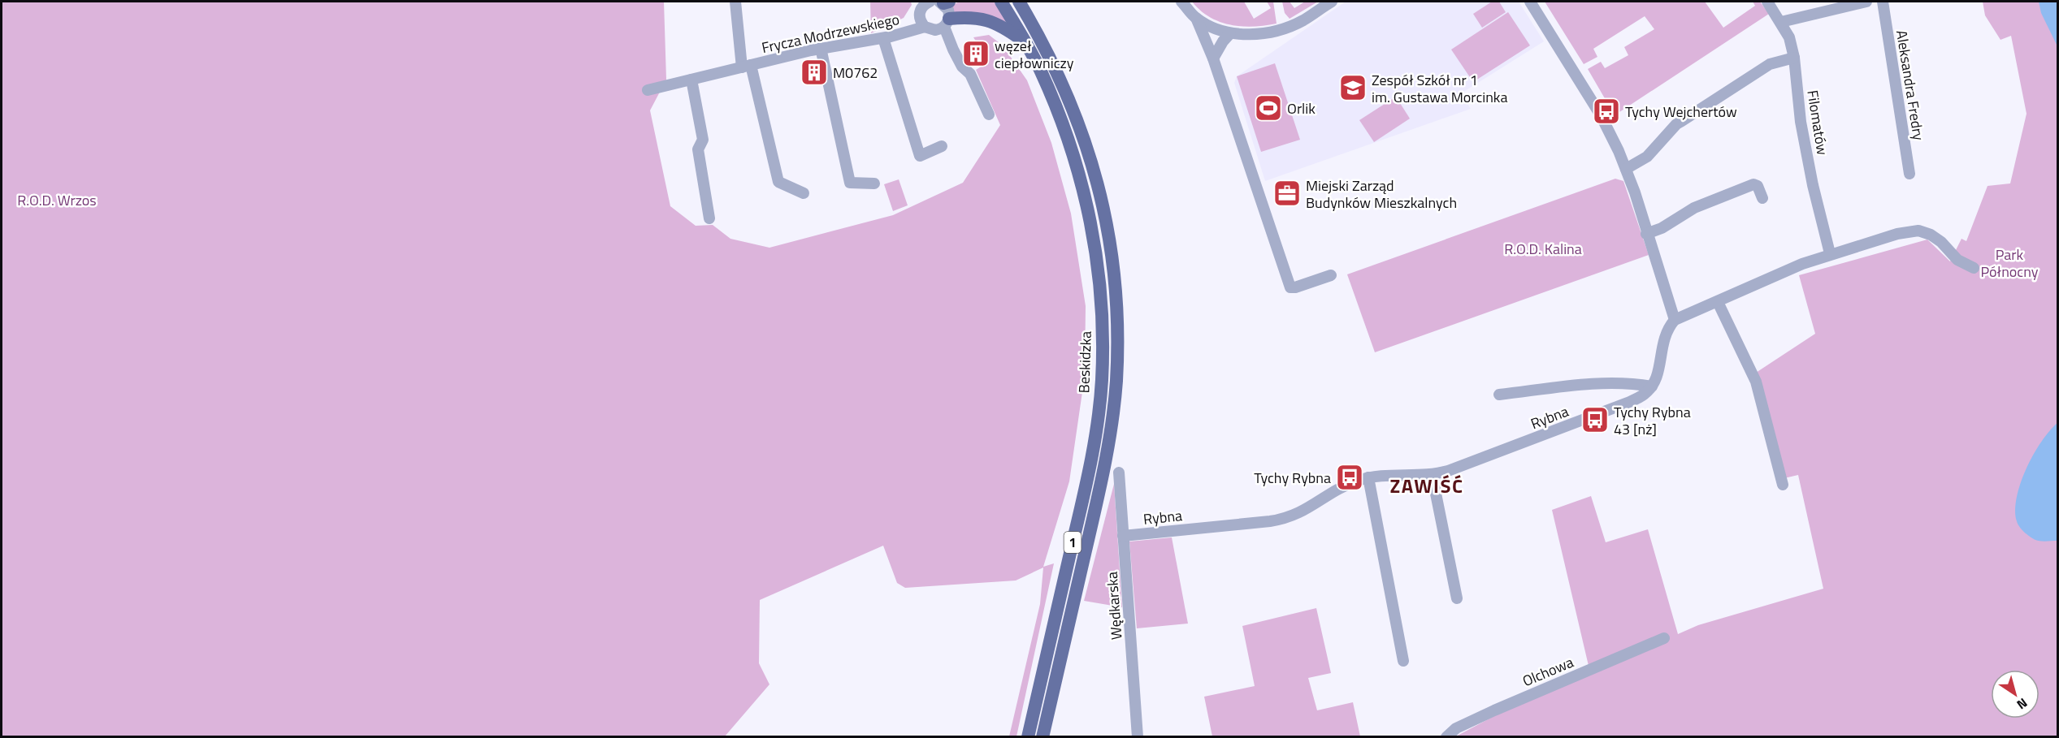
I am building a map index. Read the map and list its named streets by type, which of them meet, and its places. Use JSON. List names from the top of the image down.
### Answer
{
  "streets": {
    "main road": ["Beskidzka", "1"],
    "street": [
      "Frycza Modrzewskiego",
      "Aleksandra Fredry",
      "Filomatów",
      "Rybna",
      "Wędkarska",
      "Olchowa"
    ]
  },
  "crossings": [
    ["Rybna", "Wędkarska"]
  ],
  "districts": ["ZAWIŚĆ"],
  "parks": ["R.O.D. Wrzos", "R.O.D. Kalina", "Park Północny"],
  "places": {
    "building": ["węzeł ciepłowniczy", "M0762"],
    "school or university": ["Zespół Szkół nr 1 im. Gustawa Morcinka"],
    "sports": ["Orlik"],
    "bus stop": ["Tychy Wejchertów", "Tychy Rybna 43 [nż]", "Tychy Rybna"],
    "office": ["Miejski Zarząd Budynków Mieszkalnych"]
  },
  "north": "bottom right"
}
